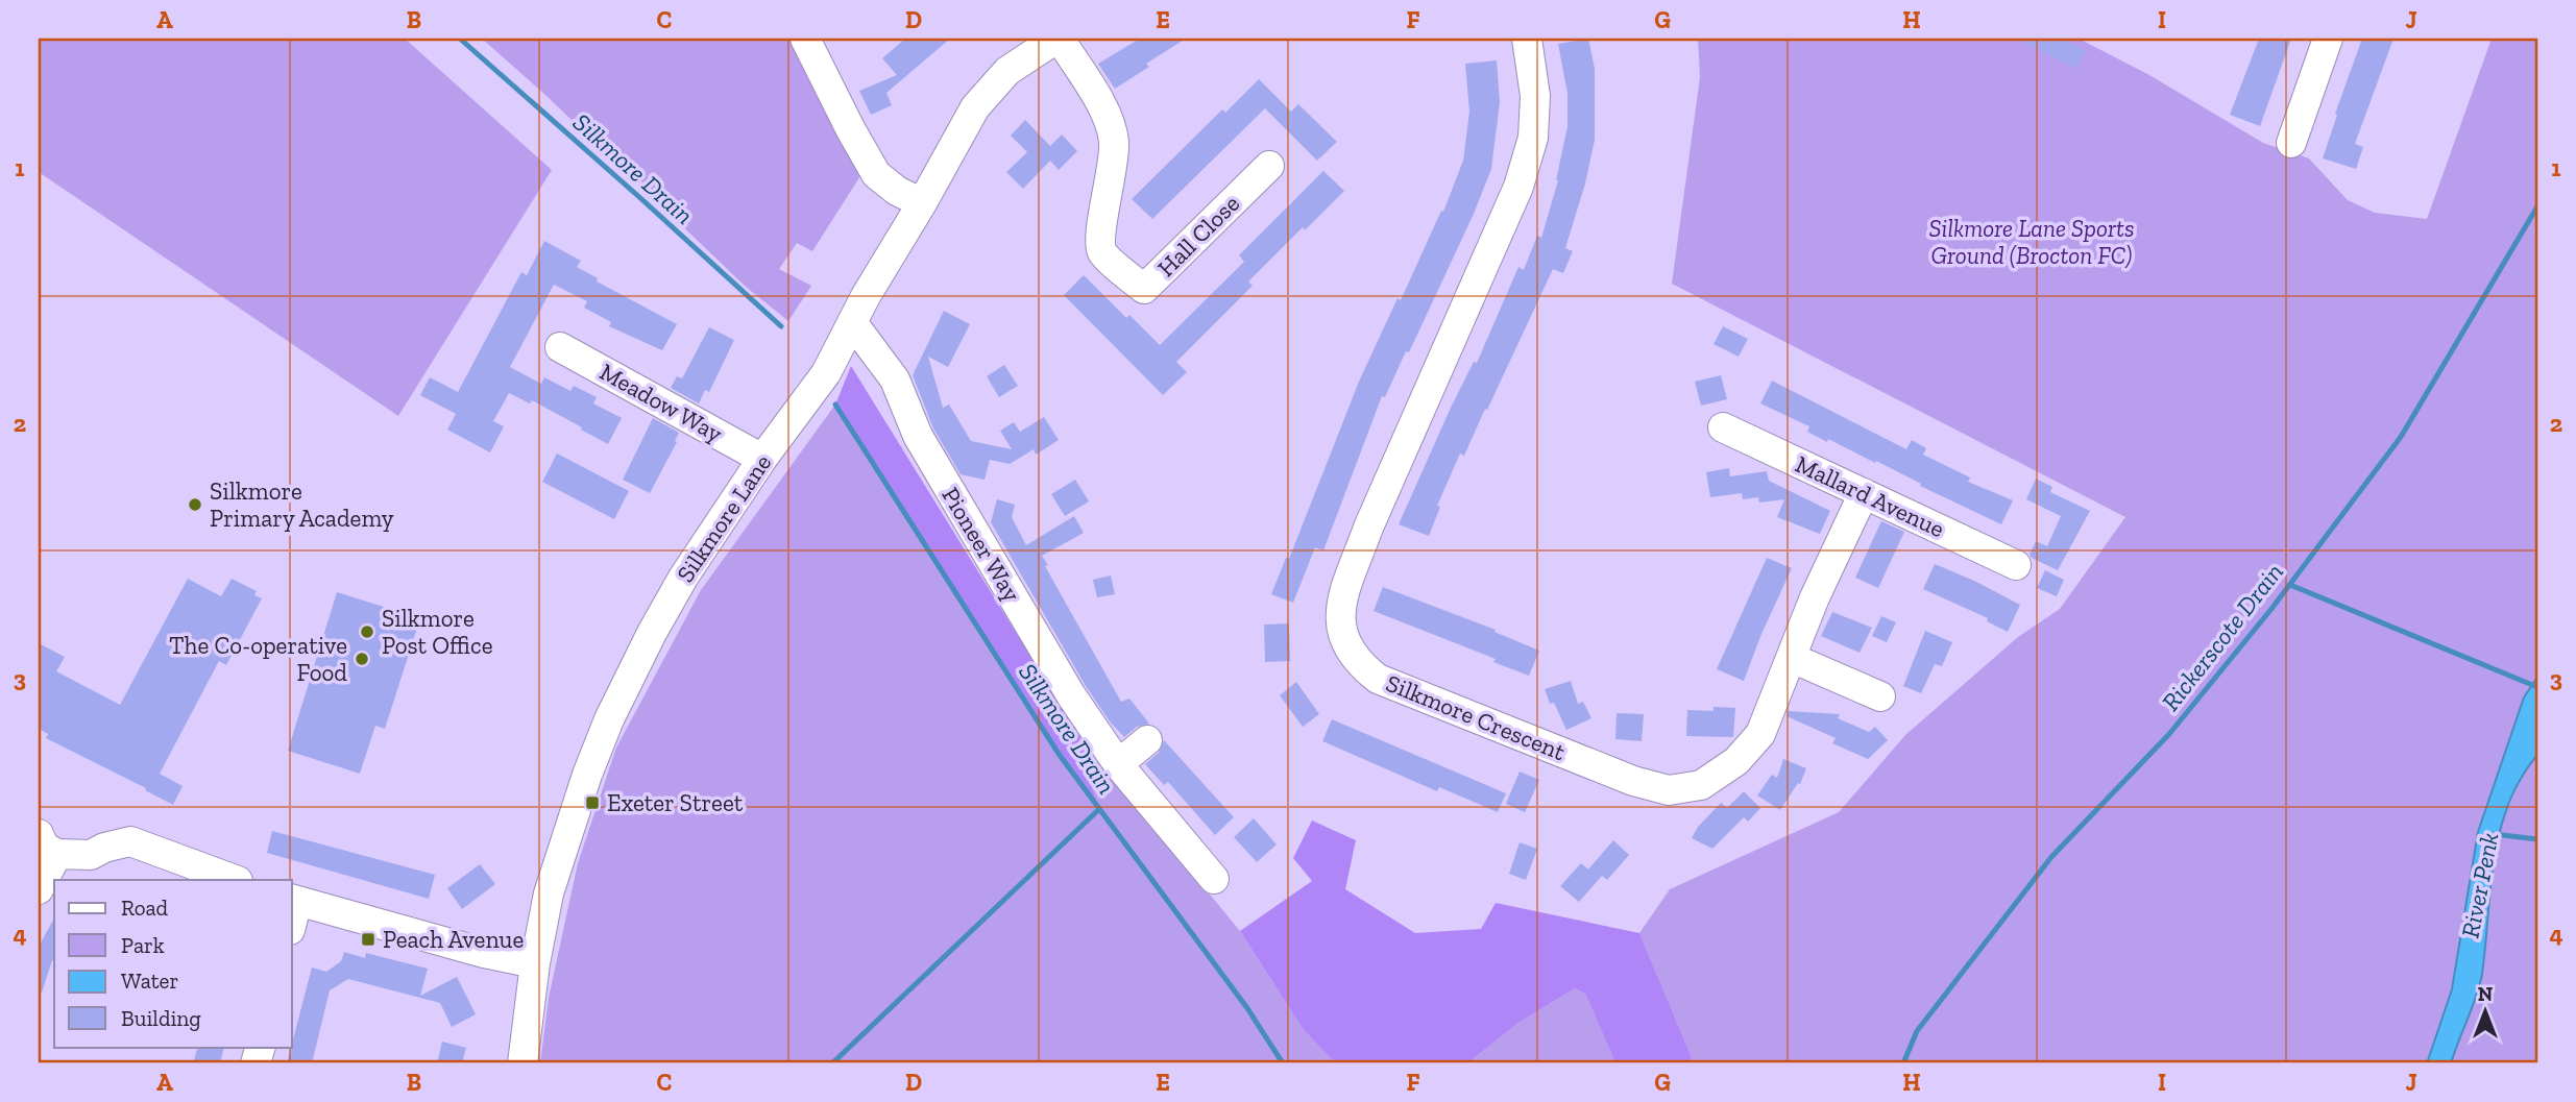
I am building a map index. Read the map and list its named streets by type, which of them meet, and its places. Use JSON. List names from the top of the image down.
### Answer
{
  "streets": {
    "street": [
      "Hall Close",
      "Meadow Way",
      "Mallard Avenue",
      "Silkmore Lane",
      "Pioneer Way",
      "Silkmore Crescent"
    ]
  },
  "crossings": [
    ["Hall Close", "Silkmore Lane"],
    ["Meadow Way", "Silkmore Lane"],
    ["Mallard Avenue", "Silkmore Crescent"],
    ["Silkmore Lane", "Pioneer Way"]
  ],
  "water": ["Silkmore Drain", "Rickerscote Drain", "River Penk"],
  "parks": ["Silkmore Lane Sports Ground (Brocton FC)"],
  "places": {
    "other": ["Silkmore Primary Academy", "Silkmore Post Office", "The Co-operative Food"],
    "transit": ["Exeter Street", "Peach Avenue"]
  },
  "legend": [
    "Road",
    "Park",
    "Water",
    "Building"
  ],
  "north": "top",
  "grid": {
    "columns": [
      "A",
      "B",
      "C",
      "D",
      "E",
      "F",
      "G",
      "H",
      "I",
      "J"
    ],
    "rows": [
      "1",
      "2",
      "3",
      "4"
    ]
  }
}
